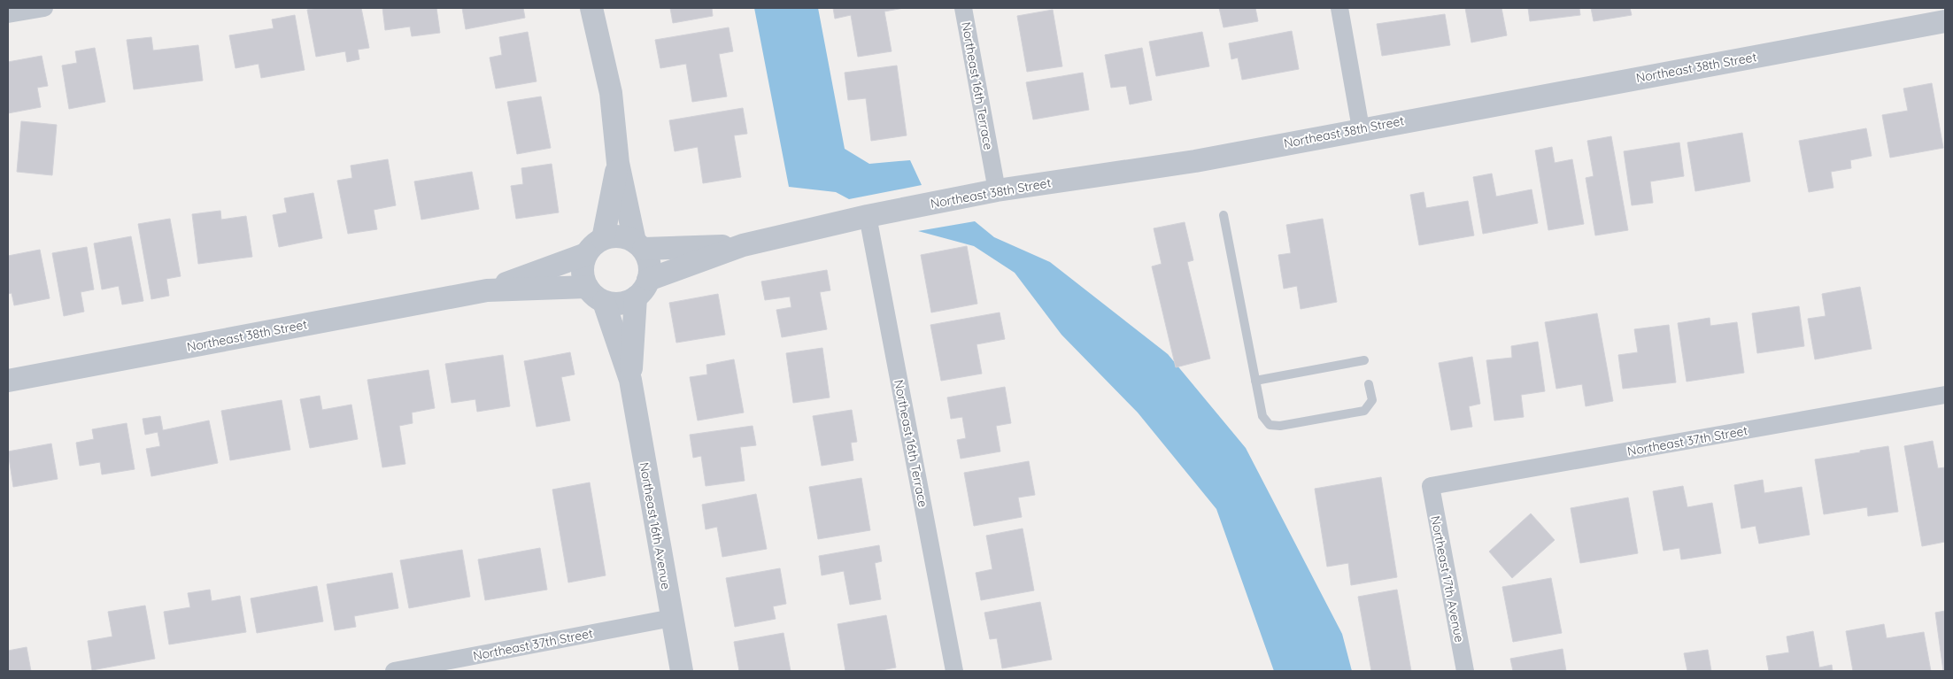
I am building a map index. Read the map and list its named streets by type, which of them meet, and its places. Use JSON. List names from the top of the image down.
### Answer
{
  "streets": {
    "street": [
      "Northeast 38th Street",
      "Northeast 16th Terrace",
      "Northeast 37th Street",
      "Northeast 16th Avenue",
      "Northeast 17th Avenue"
    ]
  },
  "crossings": [
    ["Northeast 38th Street", "Northeast 16th Terrace"],
    ["Northeast 38th Street", "Northeast 16th Avenue"],
    ["Northeast 37th Street", "Northeast 16th Avenue"],
    ["Northeast 37th Street", "Northeast 17th Avenue"]
  ]
}
